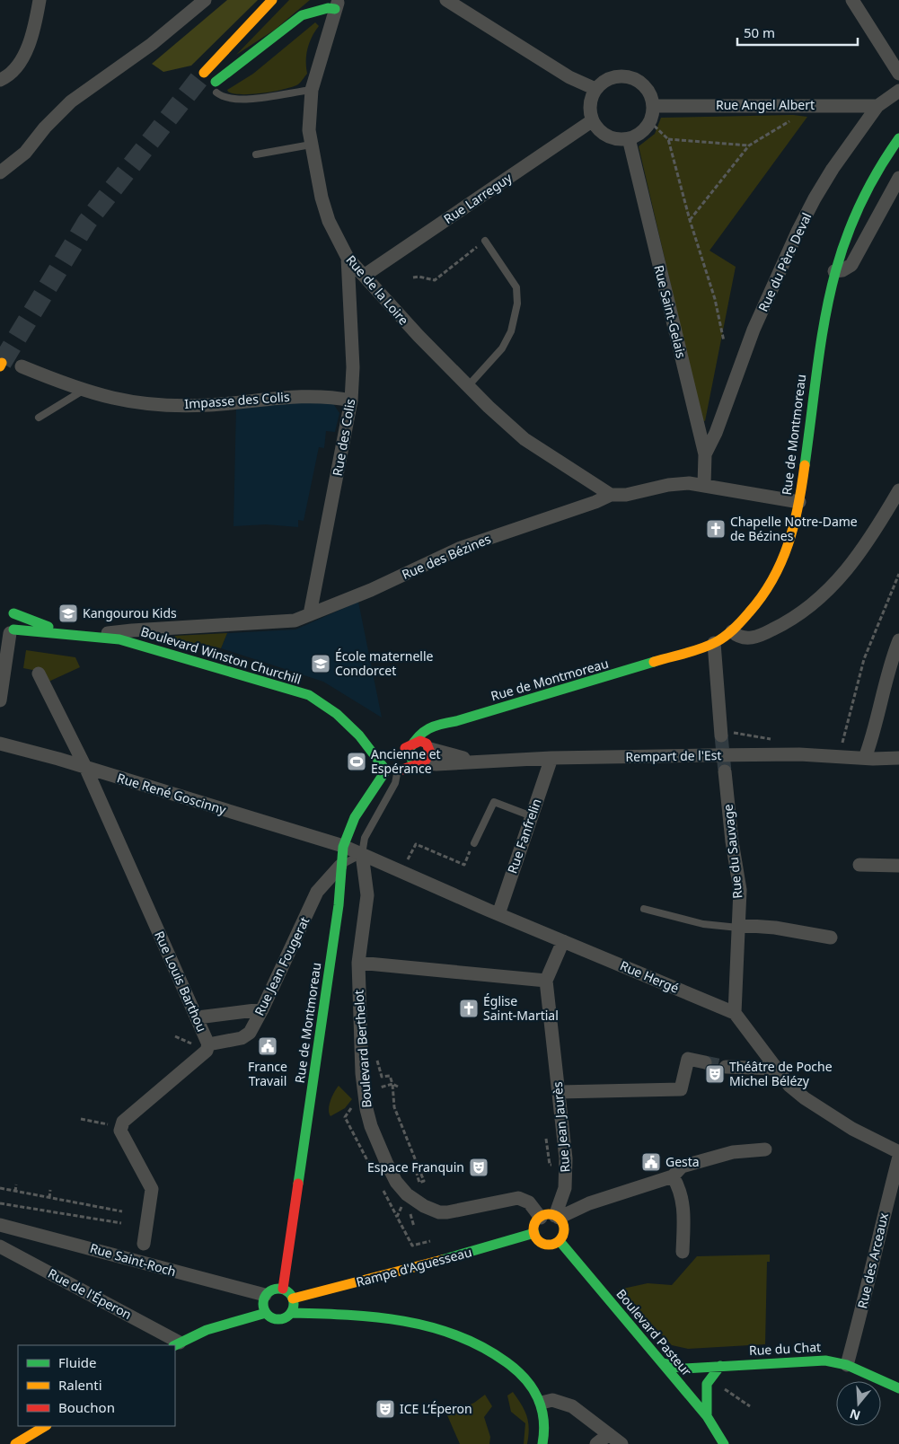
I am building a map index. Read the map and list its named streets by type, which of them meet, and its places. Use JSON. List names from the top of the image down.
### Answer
{
  "streets": {
    "main road": [
      "Rue de Montmoreau",
      "Boulevard Winston Churchill",
      "Rampe d'Aguesseau",
      "Boulevard Pasteur",
      "Rue du Chat"
    ],
    "street": [
      "Rue Angel Albert",
      "Rue Larreguy",
      "Rue du Père Deval",
      "Rue de la Loire",
      "Rue Saint-Gelais",
      "Impasse des Colis",
      "Rue des Colis",
      "Rue des Bézines",
      "Rempart de l'Est",
      "Rue René Goscinny",
      "Rue Fanfrelin",
      "Rue du Sauvage",
      "Rue Jean Fougerat",
      "Rue Hergé",
      "Rue Louis Barthou",
      "Boulevard Berthelot",
      "Rue Jean Jaurès",
      "Rue Saint-Roch",
      "Rue des Arceaux",
      "Rue de l'Éperon"
    ]
  },
  "crossings": [
    ["Rue Angel Albert", "Rue Larreguy"],
    ["Rue Angel Albert", "Rue du Père Deval"],
    ["Rue Angel Albert", "Rue Saint-Gelais"],
    ["Rue Larreguy", "Rue de la Loire"],
    ["Rue Larreguy", "Rue Saint-Gelais"],
    ["Rue du Père Deval", "Rue Saint-Gelais"],
    ["Rue de la Loire", "Rue des Colis"],
    ["Rue de la Loire", "Rue des Bézines"],
    ["Rue Saint-Gelais", "Rue des Bézines"],
    ["Impasse des Colis", "Rue des Colis"],
    ["Rue de Montmoreau", "Rue des Bézines"],
    ["Rue de Montmoreau", "Boulevard Winston Churchill"],
    ["Rue de Montmoreau", "Rempart de l'Est"],
    ["Rue de Montmoreau", "Rue René Goscinny"],
    ["Rue de Montmoreau", "Rue Jean Fougerat"],
    ["Rue de Montmoreau", "Rue Saint-Roch"],
    ["Rue de Montmoreau", "Rampe d'Aguesseau"],
    ["Rue des Colis", "Rue des Bézines"],
    ["Rue des Bézines", "Boulevard Winston Churchill"],
    ["Rempart de l'Est", "Rue Fanfrelin"],
    ["Rue René Goscinny", "Rue Hergé"],
    ["Rue René Goscinny", "Rue Louis Barthou"],
    ["Rue René Goscinny", "Boulevard Berthelot"],
    ["Rue Fanfrelin", "Rue Hergé"],
    ["Rue du Sauvage", "Rue Hergé"],
    ["Rue Jean Fougerat", "Rue Louis Barthou"],
    ["Rue Hergé", "Boulevard Berthelot"],
    ["Boulevard Berthelot", "Rue Jean Jaurès"],
    ["Boulevard Berthelot", "Rampe d'Aguesseau"],
    ["Boulevard Berthelot", "Boulevard Pasteur"],
    ["Rue Jean Jaurès", "Rampe d'Aguesseau"],
    ["Rue Jean Jaurès", "Boulevard Pasteur"],
    ["Rue Saint-Roch", "Rampe d'Aguesseau"],
    ["Rue des Arceaux", "Rue du Chat"],
    ["Rampe d'Aguesseau", "Boulevard Pasteur"],
    ["Boulevard Pasteur", "Rue du Chat"]
  ],
  "places": {
    "church": ["Chapelle Notre-Dame de Bézines", "Église Saint-Martial"],
    "school or university": ["Kangourou Kids", "École maternelle Condorcet"],
    "sports": ["Ancienne et Espérance"],
    "public building": ["France Travail", "Gesta"],
    "theatre": ["Théâtre de Poche Michel Bélézy", "Espace Franquin", "ICE L’Éperon"]
  },
  "legend": ["Fluide", "Ralenti", "Bouchon"],
  "scale_bar": "50 m",
  "north": "bottom"
}
